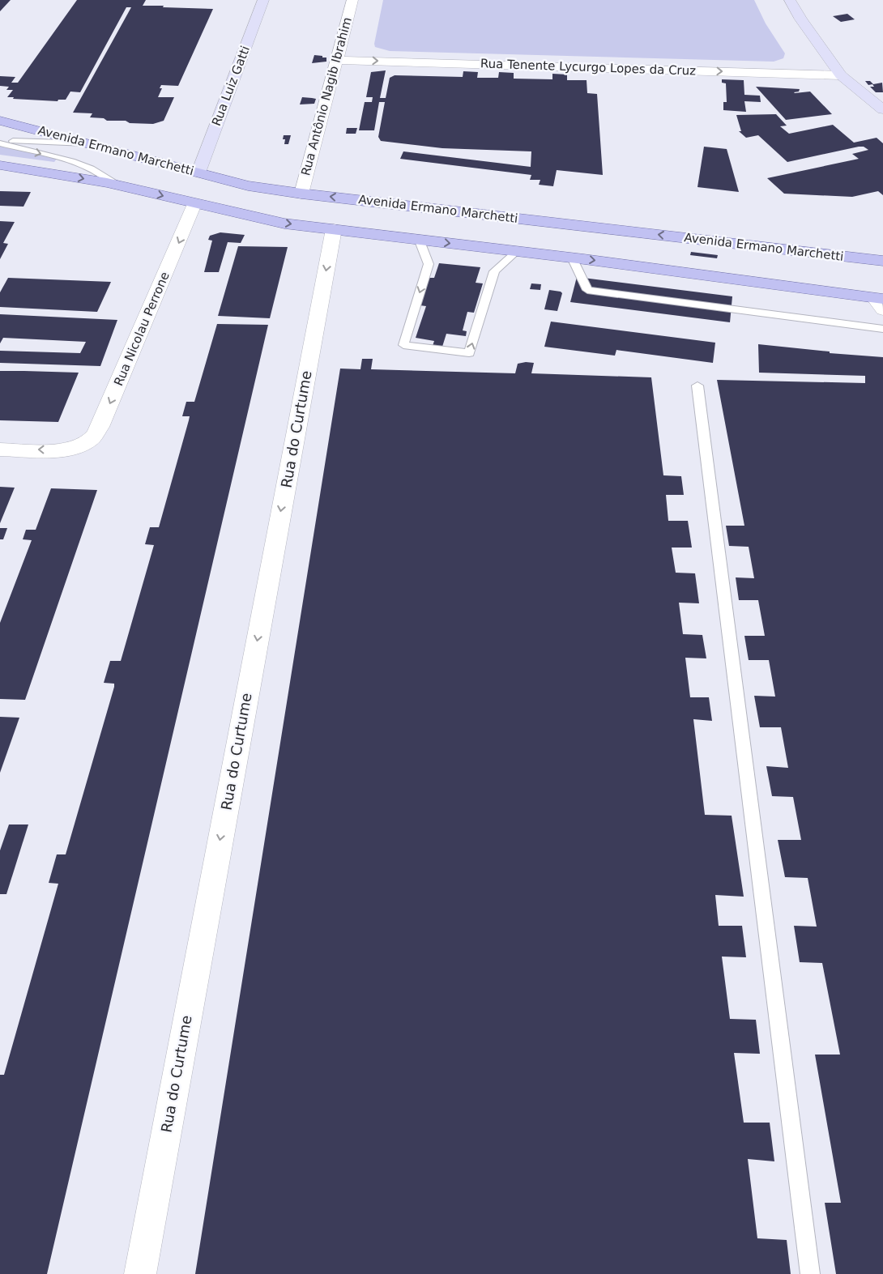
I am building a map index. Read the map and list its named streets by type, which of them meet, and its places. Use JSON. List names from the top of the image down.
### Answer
{
  "streets": {
    "main road": ["Avenida Ermano Marchetti"],
    "street": [
      "Rua Tenente Lycurgo Lopes da Cruz",
      "Rua Luiz Gatti",
      "Rua Antônio Nagib Ibrahim",
      "Rua Nicolau Perrone",
      "Rua do Curtume"
    ]
  },
  "crossings": [
    ["Rua Tenente Lycurgo Lopes da Cruz", "Rua Antônio Nagib Ibrahim"],
    ["Rua Luiz Gatti", "Avenida Ermano Marchetti"],
    ["Rua Antônio Nagib Ibrahim", "Avenida Ermano Marchetti"]
  ],
  "one_way": ["Rua Tenente Lycurgo Lopes da Cruz", "Rua Nicolau Perrone", "Rua do Curtume"]
}
